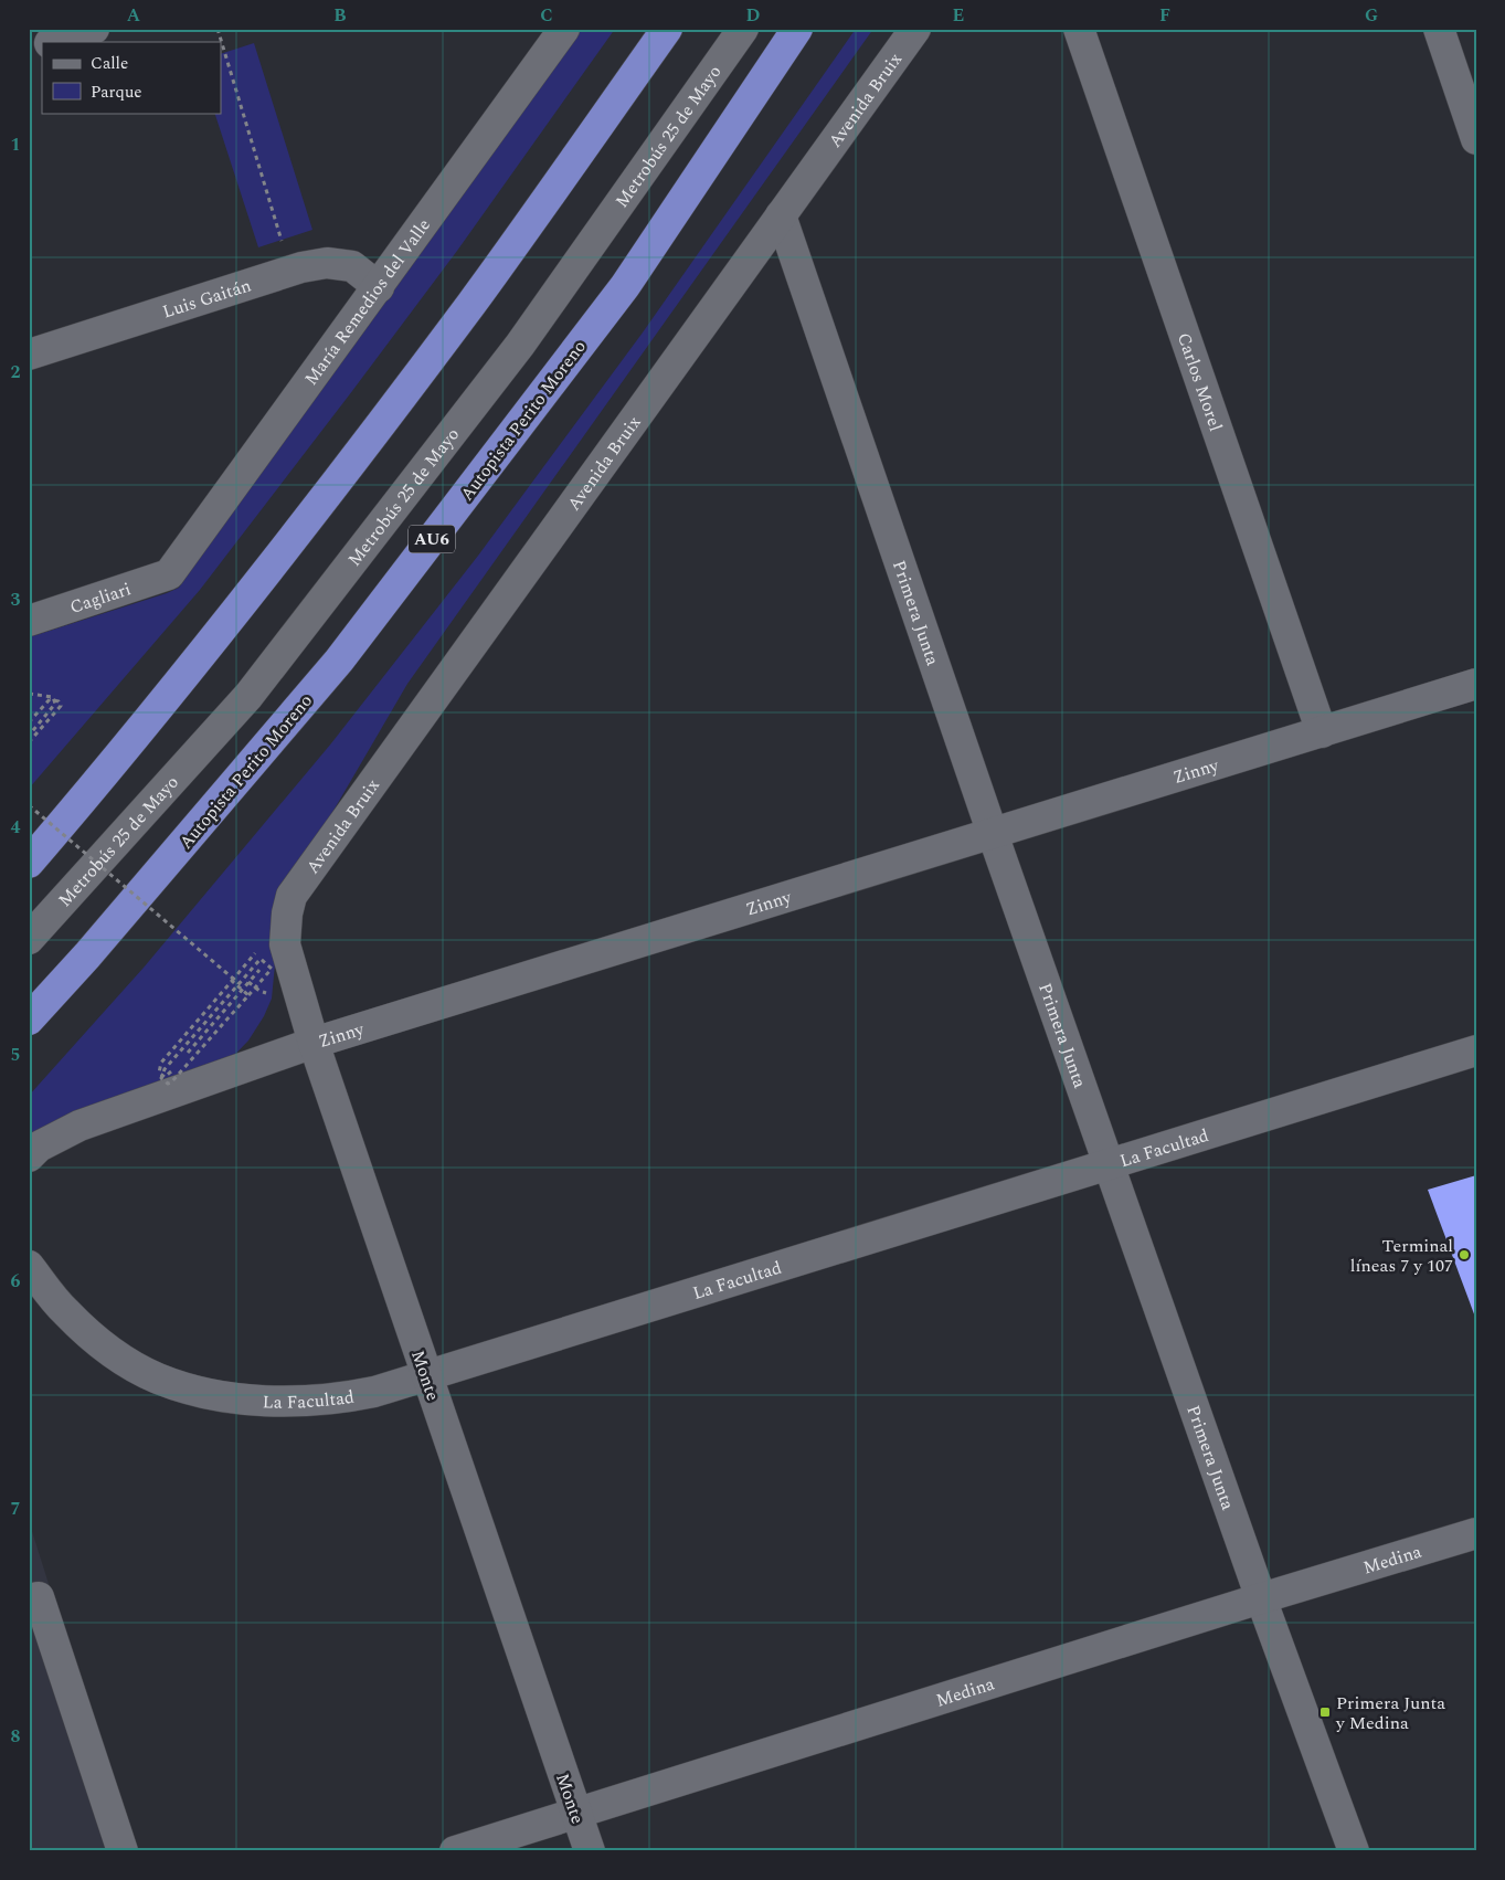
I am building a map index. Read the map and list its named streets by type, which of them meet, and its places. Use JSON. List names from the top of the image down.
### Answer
{
  "streets": {
    "highway": ["Autopista Perito Moreno", "AU6"],
    "street": [
      "Avenida Bruix",
      "Metrobús 25 de Mayo",
      "Luis Gaitán",
      "María Remedios del Valle",
      "Carlos Morel",
      "Cagliari",
      "Primera Junta",
      "Zinny",
      "La Facultad",
      "Monte",
      "Medina"
    ]
  },
  "crossings": [
    ["Avenida Bruix", "Primera Junta"],
    ["Avenida Bruix", "Monte"],
    ["Luis Gaitán", "María Remedios del Valle"],
    ["María Remedios del Valle", "Cagliari"],
    ["Carlos Morel", "Zinny"],
    ["Primera Junta", "Zinny"],
    ["Primera Junta", "La Facultad"],
    ["Primera Junta", "Medina"],
    ["Zinny", "Monte"],
    ["La Facultad", "Monte"],
    ["Monte", "Medina"]
  ],
  "places": {
    "other": ["Terminal líneas 7 y 107"],
    "transit": ["Primera Junta y Medina"]
  },
  "legend": ["Calle", "Parque"],
  "grid": {
    "columns": [
      "A",
      "B",
      "C",
      "D",
      "E",
      "F",
      "G"
    ],
    "rows": [
      "1",
      "2",
      "3",
      "4",
      "5",
      "6",
      "7",
      "8"
    ]
  }
}
